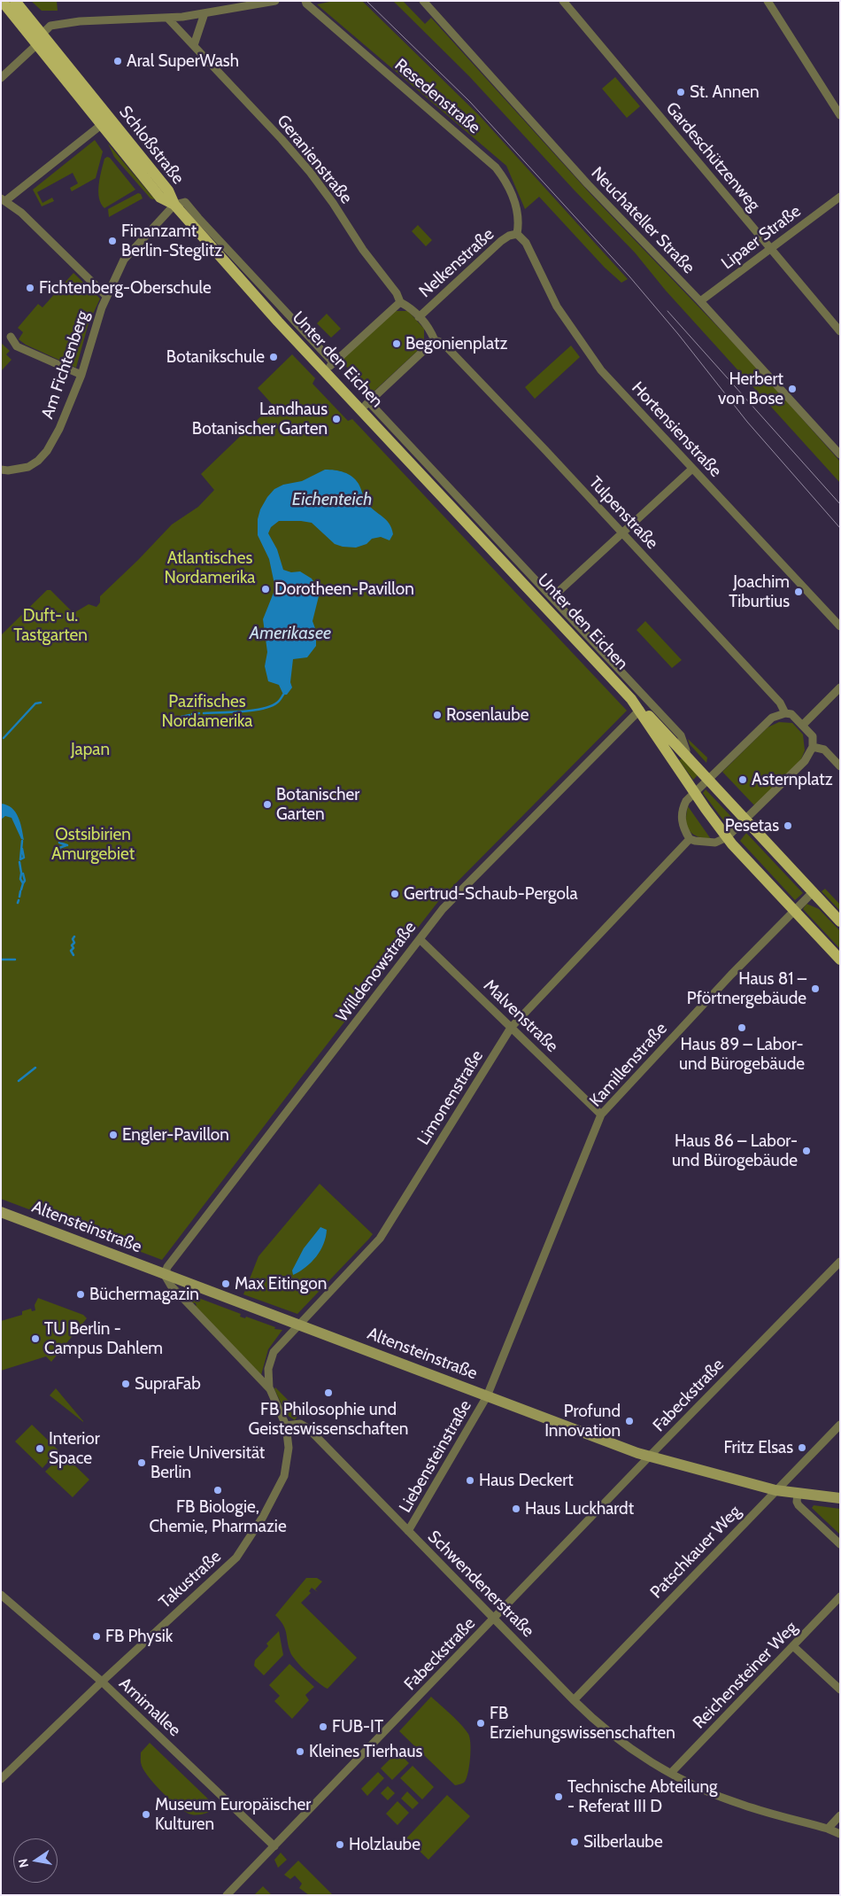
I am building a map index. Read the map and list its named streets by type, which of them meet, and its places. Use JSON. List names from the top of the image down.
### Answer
{
  "streets": {
    "main road": ["Schloßstraße", "Unter den Eichen", "Altensteinstraße"],
    "street": [
      "Resedenstraße",
      "Gardeschützenweg",
      "Geranienstraße",
      "Neuchateller Straße",
      "Lipaer Straße",
      "Nelkenstraße",
      "Am Fichtenberg",
      "Hortensienstraße",
      "Tulpenstraße",
      "Willdenowstraße",
      "Malvenstraße",
      "Kamillenstraße",
      "Limonenstraße",
      "Fabeckstraße",
      "Liebensteinstraße",
      "Patschkauer Weg",
      "Takustraße",
      "Schwendenerstraße",
      "Reichensteiner Weg",
      "Arnimallee"
    ]
  },
  "crossings": [
    ["Resedenstraße", "Nelkenstraße"],
    ["Resedenstraße", "Hortensienstraße"],
    ["Schloßstraße", "Unter den Eichen"],
    ["Schloßstraße", "Am Fichtenberg"],
    ["Gardeschützenweg", "Lipaer Straße"],
    ["Neuchateller Straße", "Lipaer Straße"],
    ["Nelkenstraße", "Hortensienstraße"],
    ["Unter den Eichen", "Am Fichtenberg"],
    ["Unter den Eichen", "Willdenowstraße"],
    ["Unter den Eichen", "Kamillenstraße"],
    ["Willdenowstraße", "Malvenstraße"],
    ["Willdenowstraße", "Altensteinstraße"],
    ["Malvenstraße", "Kamillenstraße"],
    ["Malvenstraße", "Limonenstraße"],
    ["Kamillenstraße", "Altensteinstraße"],
    ["Kamillenstraße", "Liebensteinstraße"],
    ["Limonenstraße", "Altensteinstraße"],
    ["Altensteinstraße", "Fabeckstraße"],
    ["Altensteinstraße", "Liebensteinstraße"],
    ["Altensteinstraße", "Patschkauer Weg"],
    ["Fabeckstraße", "Schwendenerstraße"],
    ["Fabeckstraße", "Arnimallee"],
    ["Liebensteinstraße", "Schwendenerstraße"],
    ["Patschkauer Weg", "Schwendenerstraße"],
    ["Takustraße", "Schwendenerstraße"],
    ["Takustraße", "Arnimallee"],
    ["Schwendenerstraße", "Reichensteiner Weg"]
  ],
  "water": ["Eichenteich", "Amerikasee"],
  "parks": [
    "Atlantisches Nordamerika",
    "Duft- u. Tastgarten",
    "Pazifisches Nordamerika",
    "Japan",
    "Ostsibirien Amurgebiet"
  ],
  "places": [
    "Aral SuperWash",
    "St. Annen",
    "Finanzamt Berlin-Steglitz",
    "Fichtenberg-Oberschule",
    "Begonienplatz",
    "Botanikschule",
    "Herbert von Bose",
    "Landhaus Botanischer Garten",
    "Dorotheen-Pavillon",
    "Joachim Tiburtius",
    "Rosenlaube",
    "Asternplatz",
    "Botanischer Garten",
    "Pesetas",
    "Gertrud-Schaub-Pergola",
    "Haus 81 – Pförtnergebäude",
    "Haus 89 – Labor- und Bürogebäude",
    "Engler-Pavillon",
    "Haus 86 – Labor- und Bürogebäude",
    "Max Eitingon",
    "Büchermagazin",
    "TU Berlin - Campus Dahlem",
    "SupraFab",
    "FB Philosophie und Geisteswissenschaften",
    "Profund Innovation",
    "Fritz Elsas",
    "Interior Space",
    "Freie Universität Berlin",
    "Haus Deckert",
    "FB Biologie, Chemie, Pharmazie",
    "Haus Luckhardt",
    "FB Physik",
    "FB Erziehungswissenschaften",
    "FUB-IT",
    "Kleines Tierhaus",
    "Technische Abteilung - Referat III D",
    "Museum Europäischer Kulturen",
    "Silberlaube",
    "Holzlaube"
  ],
  "north": "left"
}
